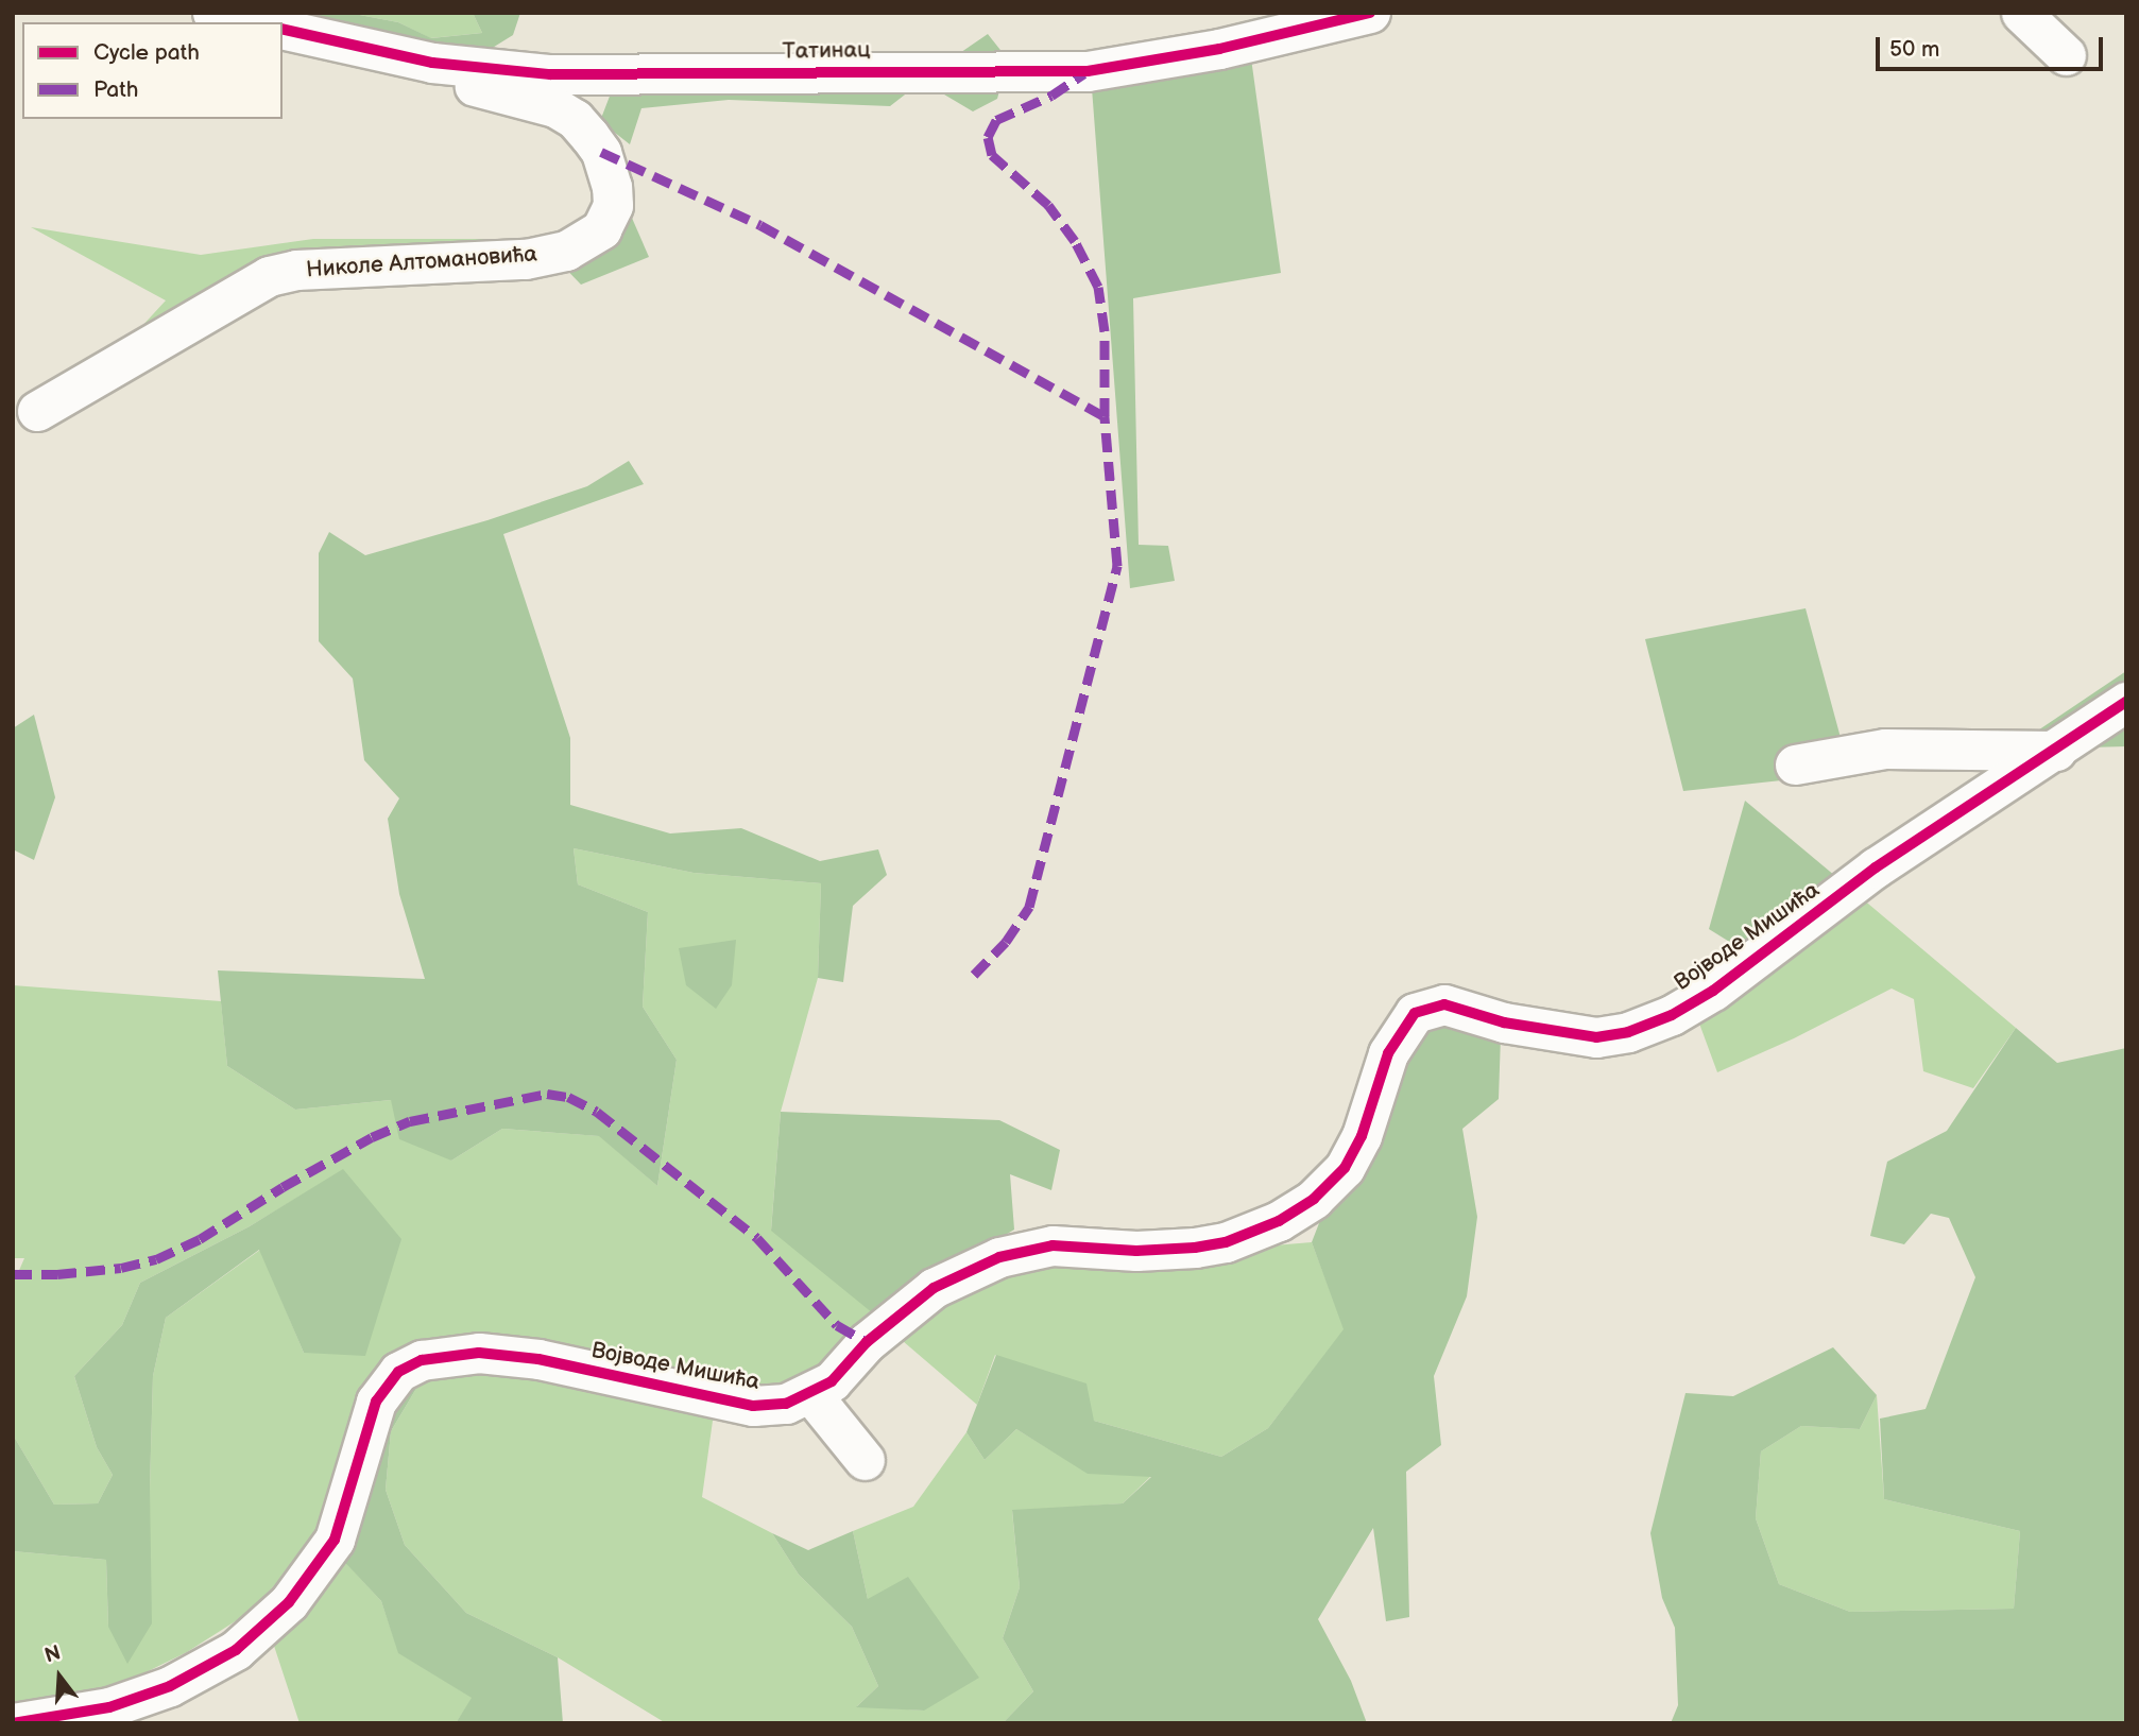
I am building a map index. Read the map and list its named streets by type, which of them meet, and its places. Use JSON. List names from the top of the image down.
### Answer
{
  "streets": {
    "street": ["Татинац", "Николе Алтомановића", "Војводе Мишића"]
  },
  "crossings": [
    ["Татинац", "Николе Алтомановића"]
  ],
  "legend": ["Cycle path", "Path"],
  "scale_bar": "50 m",
  "north": "top"
}
